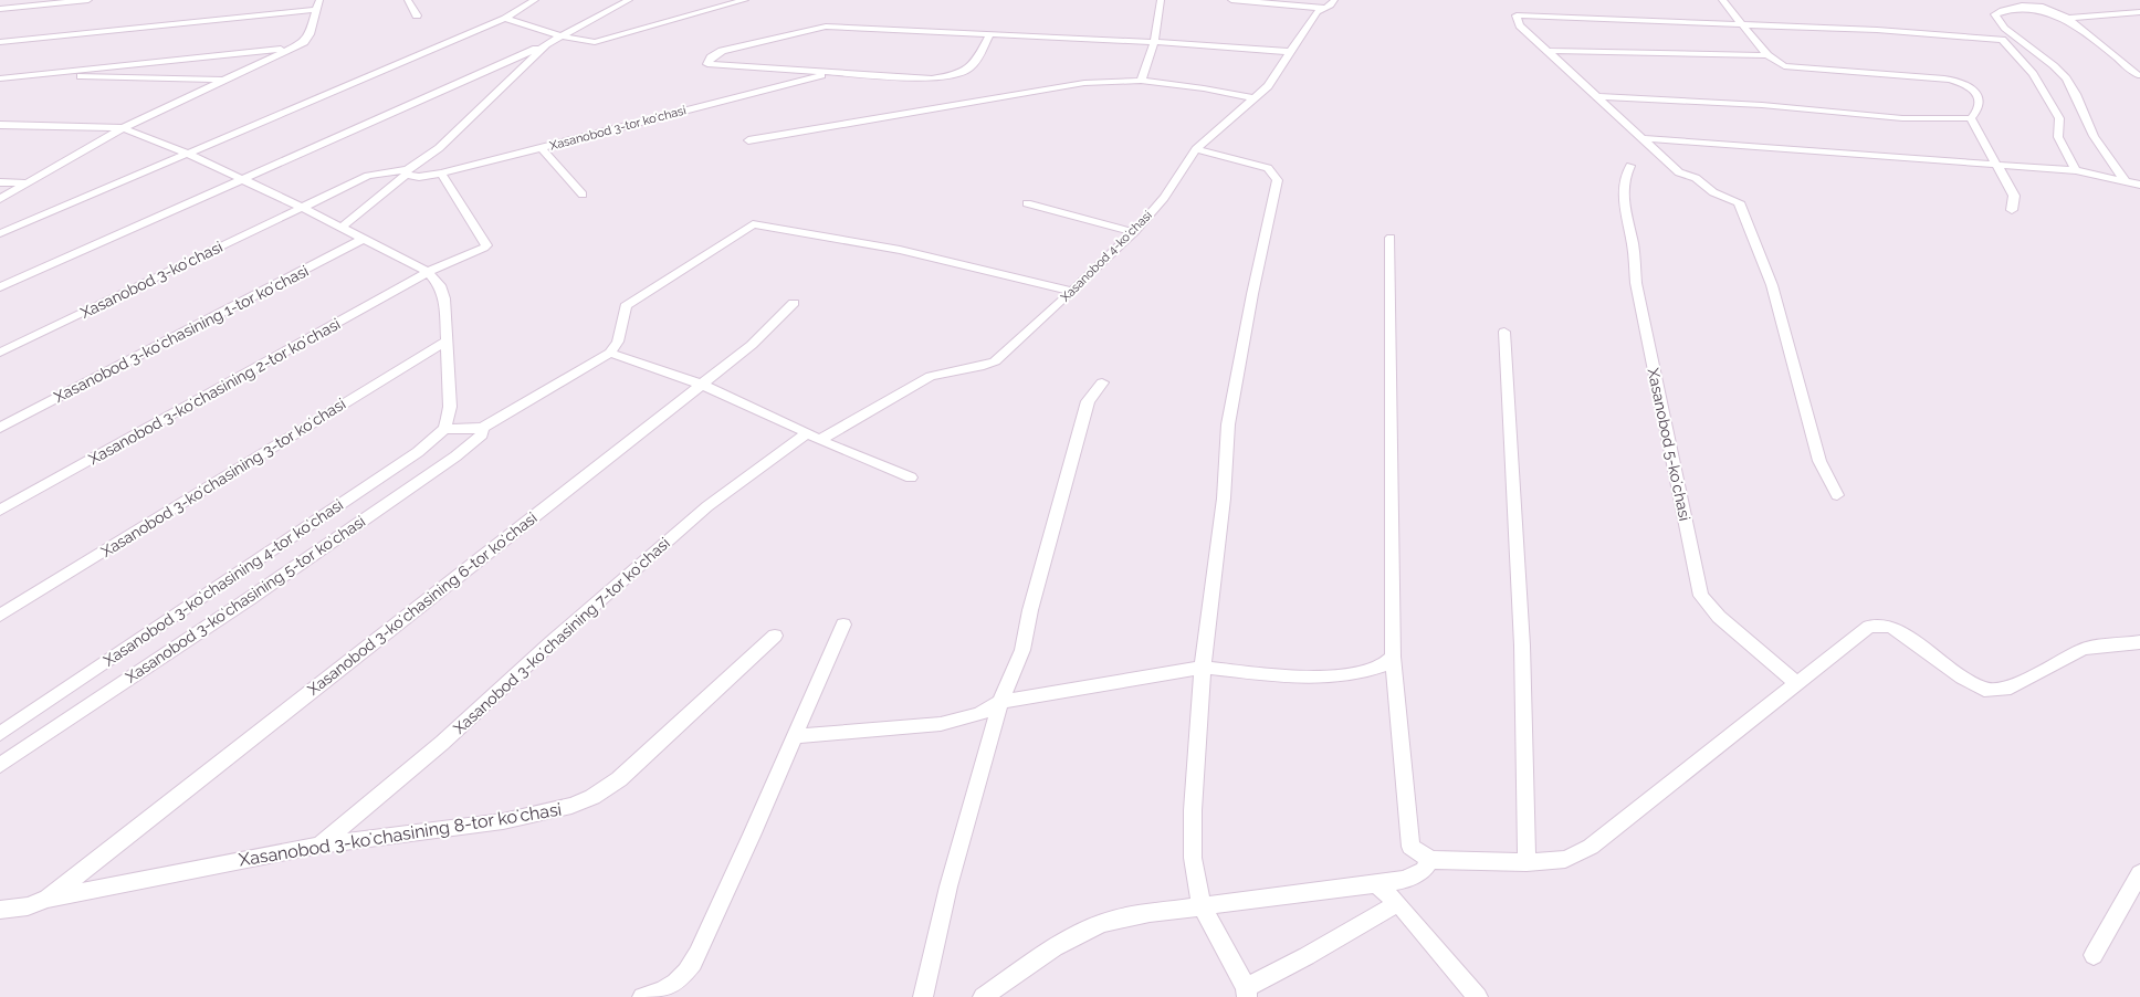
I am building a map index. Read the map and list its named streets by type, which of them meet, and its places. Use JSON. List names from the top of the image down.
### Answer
{
  "streets": {
    "street": [
      "Xasanobod 3-tor koʻchasi",
      "Xasanobod 4-koʻchasi",
      "Xasanobod 3-koʻchasi",
      "Xasanobod 3-koʻchasining 1-tor koʻchasi",
      "Xasanobod 3-koʻchasining 2-tor koʻchasi",
      "Xasanobod 5-koʻchasi",
      "Xasanobod 3-koʻchasining 3-tor koʻchasi",
      "Xasanobod 3-koʻchasining 4-tor koʻchasi",
      "Xasanobod 3-koʻchasining 5-tor koʻchasi",
      "Xasanobod 3-koʻchasining 6-tor koʻchasi",
      "Xasanobod 3-koʻchasining 7-tor koʻchasi",
      "Xasanobod 3-koʻchasining 8-tor koʻchasi"
    ]
  },
  "crossings": [
    ["Xasanobod 3-tor koʻchasi", "Xasanobod 3-koʻchasi"],
    ["Xasanobod 3-tor koʻchasi", "Xasanobod 3-koʻchasining 2-tor koʻchasi"],
    ["Xasanobod 4-koʻchasi", "Xasanobod 3-koʻchasining 7-tor koʻchasi"],
    ["Xasanobod 3-koʻchasining 6-tor koʻchasi", "Xasanobod 3-koʻchasining 8-tor koʻchasi"],
    ["Xasanobod 3-koʻchasining 7-tor koʻchasi", "Xasanobod 3-koʻchasining 8-tor koʻchasi"]
  ]
}
